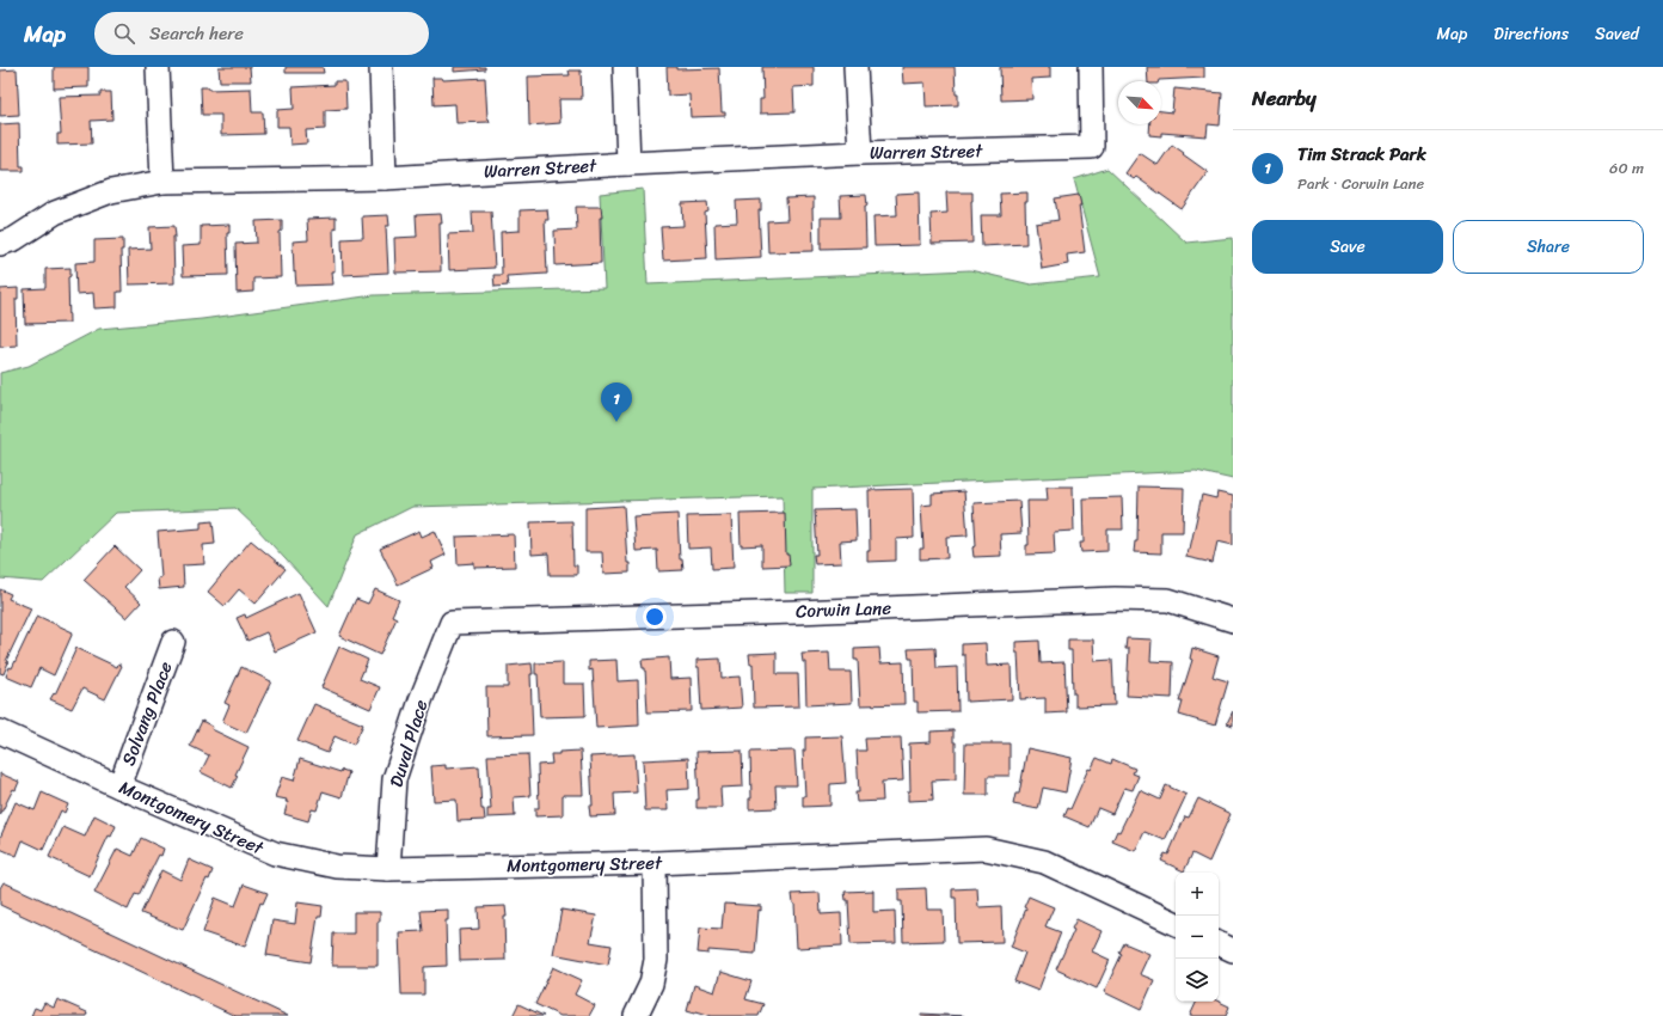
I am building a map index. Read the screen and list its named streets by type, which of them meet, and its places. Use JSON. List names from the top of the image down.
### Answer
{
  "streets": {
    "street": [
      "Warren Street",
      "Corwin Lane",
      "Solvang Place",
      "Duval Place",
      "Montgomery Street"
    ]
  },
  "crossings": [
    ["Corwin Lane", "Duval Place"],
    ["Solvang Place", "Montgomery Street"],
    ["Duval Place", "Montgomery Street"]
  ],
  "north": "bottom right",
  "page": {
    "header": "Map",
    "search": "Search here",
    "nav": ["Map", "Directions", "Saved"],
    "heading": "Nearby",
    "list": [
      {
        "mark": "1",
        "name": "Tim Strack Park",
        "note": "Park · Corwin Lane",
        "value": "60 m"
      }
    ],
    "buttons": ["Save", "Share"],
    "pins": "1",
    "map_buttons": ["+", "−"]
  }
}
